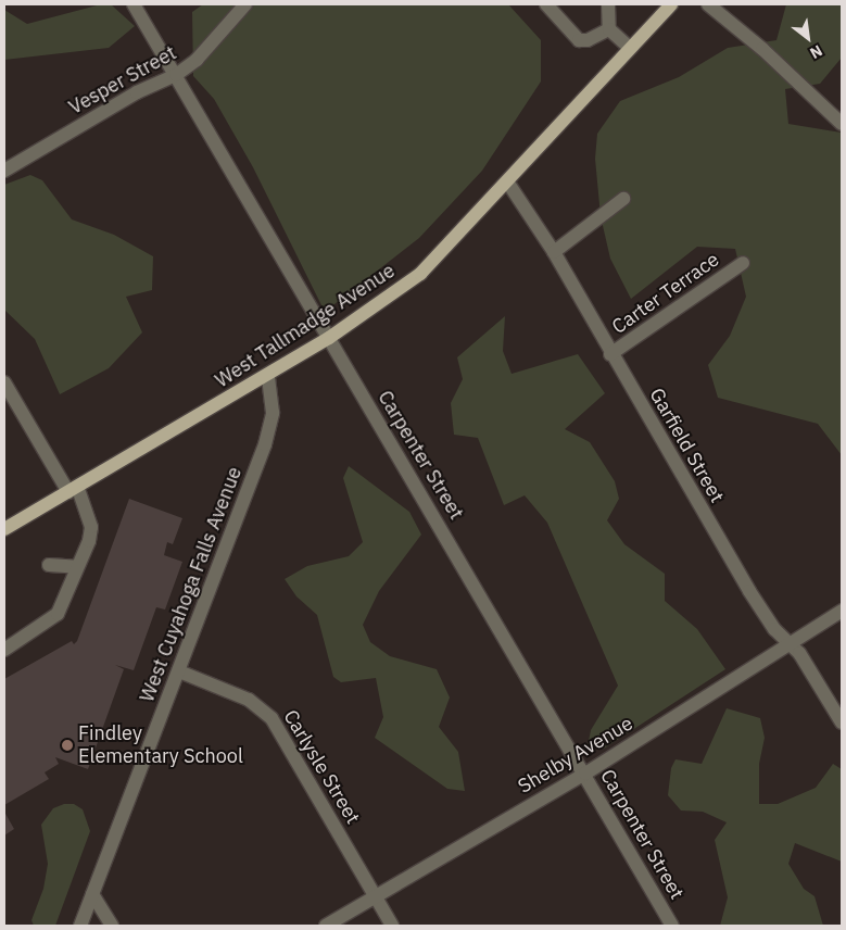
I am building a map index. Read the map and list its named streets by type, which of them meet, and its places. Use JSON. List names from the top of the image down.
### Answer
{
  "streets": {
    "main road": ["West Tallmadge Avenue"],
    "street": [
      "Vesper Street",
      "Carter Terrace",
      "Garfield Street",
      "Carpenter Street",
      "West Cuyahoga Falls Avenue",
      "Shelby Avenue",
      "Carlysle Street"
    ]
  },
  "crossings": [
    ["Vesper Street", "Carpenter Street"],
    ["Carter Terrace", "Garfield Street"],
    ["West Tallmadge Avenue", "Garfield Street"],
    ["West Tallmadge Avenue", "Carpenter Street"],
    ["West Tallmadge Avenue", "West Cuyahoga Falls Avenue"],
    ["Garfield Street", "Shelby Avenue"],
    ["Carpenter Street", "Shelby Avenue"],
    ["West Cuyahoga Falls Avenue", "Carlysle Street"],
    ["Shelby Avenue", "Carlysle Street"]
  ],
  "places": ["Findley Elementary School"],
  "north": "bottom right"
}
